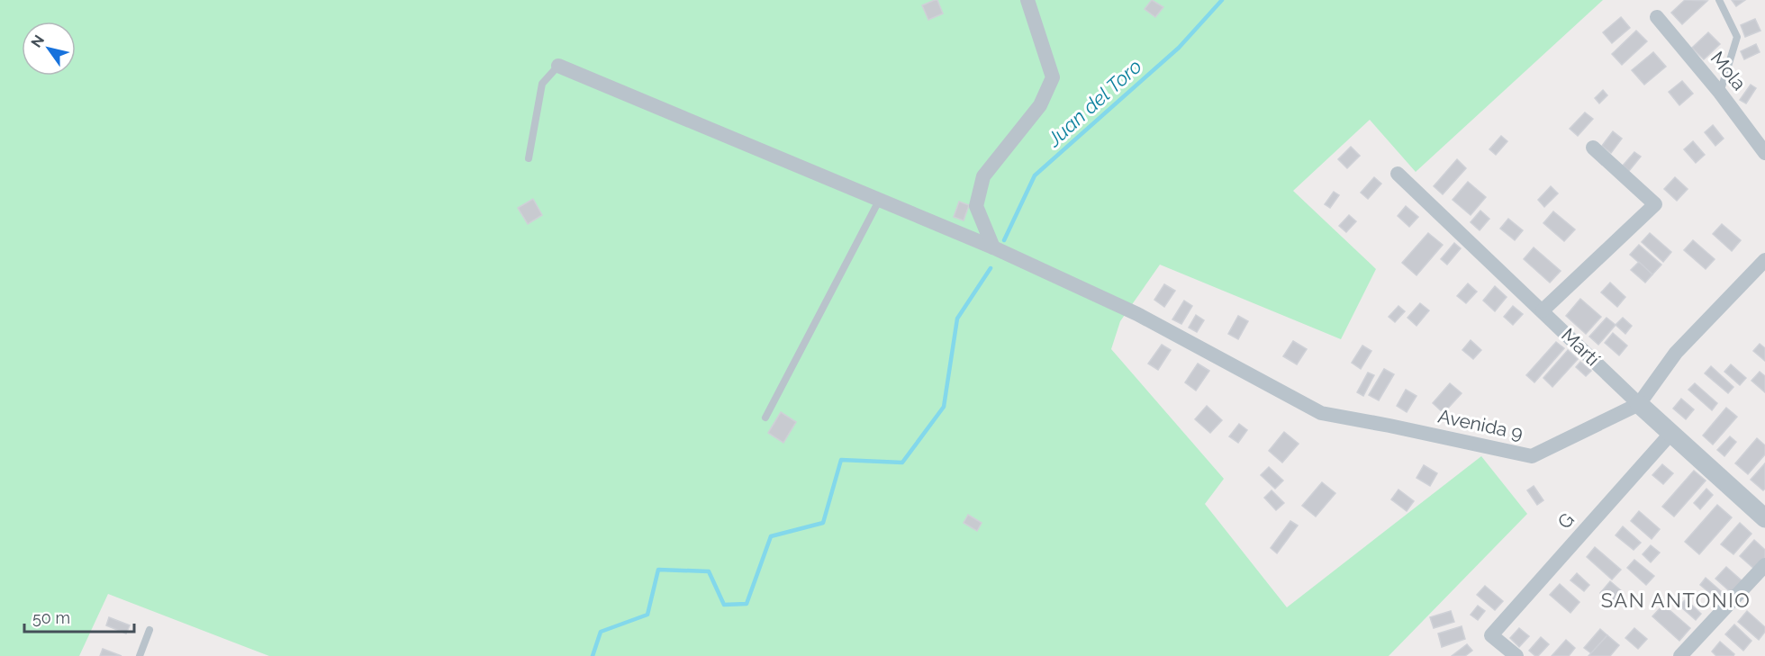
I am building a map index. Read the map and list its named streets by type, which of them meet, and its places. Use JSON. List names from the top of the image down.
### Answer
{
  "streets": {
    "street": [
      "Mola",
      "Martí",
      "Avenida 9",
      "G"
    ]
  },
  "crossings": [
    ["Martí", "Avenida 9"],
    ["Martí", "G"]
  ],
  "districts": ["SAN ANTONIO"],
  "water": ["Juan del Toro"],
  "scale_bar": "50 m",
  "north": "top left"
}
